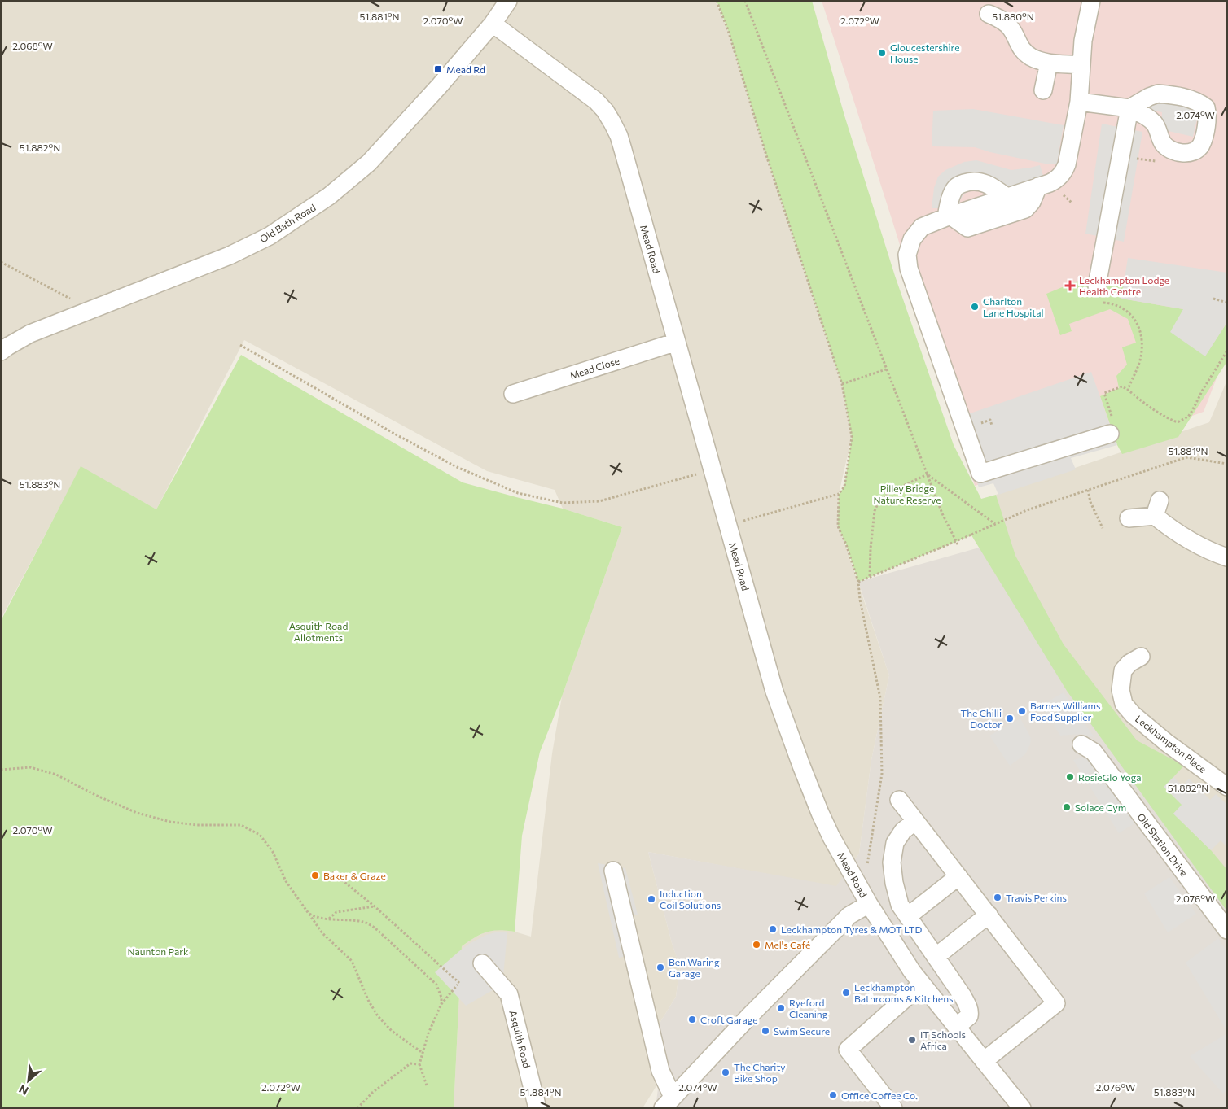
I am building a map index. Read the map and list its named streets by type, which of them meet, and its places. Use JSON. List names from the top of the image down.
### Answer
{
  "streets": {
    "street": [
      "Old Bath Road",
      "Mead Road",
      "Mead Close",
      "Leckhampton Place",
      "Old Station Drive",
      "Asquith Road"
    ]
  },
  "crossings": [
    ["Old Bath Road", "Mead Road"],
    ["Mead Road", "Mead Close"]
  ],
  "parks": ["Pilley Bridge Nature Reserve", "Asquith Road Allotments", "Naunton Park"],
  "places": {
    "other": [
      "Gloucestershire House",
      "Charlton Lane Hospital",
      "Barnes Williams Food Supplier",
      "The Chilli Doctor",
      "RosieGlo Yoga",
      "Solace Gym",
      "Baker & Graze",
      "Travis Perkins",
      "Induction Coil Solutions",
      "Leckhampton Tyres & MOT LTD",
      "Mel's Café",
      "Ben Waring Garage",
      "Leckhampton Bathrooms & Kitchens",
      "Ryeford Cleaning",
      "Croft Garage",
      "Swim Secure",
      "IT Schools Africa",
      "The Charity Bike Shop",
      "Office Coffee Co."
    ],
    "transit": ["Mead Rd"],
    "health": ["Leckhampton Lodge Health Centre"]
  },
  "north": "bottom left",
  "coordinates": [
    "51.881°N",
    "51.880°N",
    "2.070°W",
    "2.072°W",
    "2.068°W",
    "2.074°W",
    "51.882°N",
    "51.883°N",
    "2.076°W",
    "51.884°N"
  ]
}
